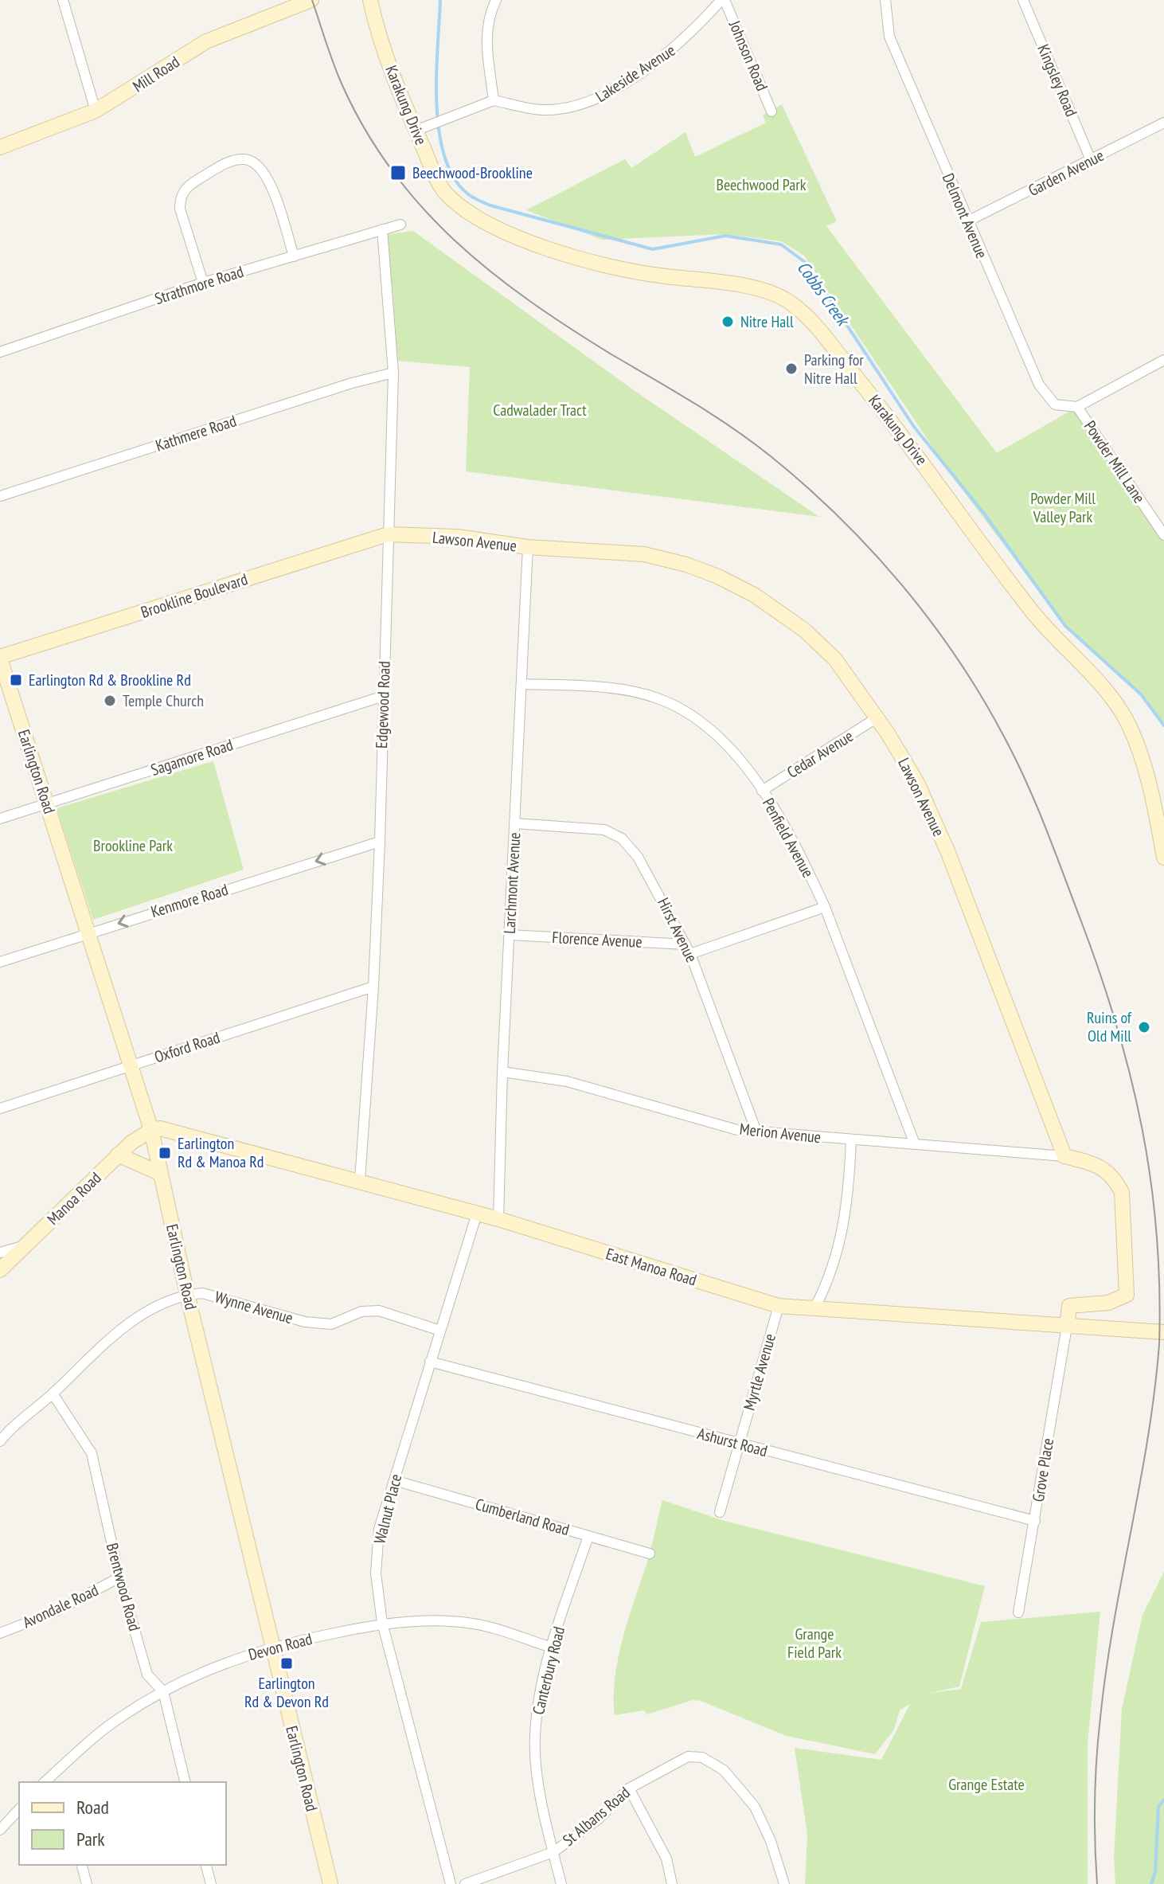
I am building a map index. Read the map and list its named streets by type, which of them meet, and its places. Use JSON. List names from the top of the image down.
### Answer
{
  "streets": {
    "street": [
      "Johnson Road",
      "Lakeside Avenue",
      "Mill Road",
      "Kingsley Road",
      "Karakung Drive",
      "Garden Avenue",
      "Delmont Avenue",
      "Strathmore Road",
      "Kathmere Road",
      "Powder Mill Lane",
      "Lawson Avenue",
      "Brookline Boulevard",
      "Edgewood Road",
      "Cedar Avenue",
      "Sagamore Road",
      "Earlington Road",
      "Penfield Avenue",
      "Larchmont Avenue",
      "Kenmore Road",
      "Hirst Avenue",
      "Florence Avenue",
      "Oxford Road",
      "Merion Avenue",
      "Manoa Road",
      "East Manoa Road",
      "Wynne Avenue",
      "Myrtle Avenue",
      "Ashurst Road",
      "Grove Place",
      "Walnut Place",
      "Cumberland Road",
      "Brentwood Road",
      "Avondale Road",
      "Devon Road",
      "Canterbury Road",
      "St Albans Road"
    ]
  },
  "crossings": [
    ["Johnson Road", "Lakeside Avenue"],
    ["Kingsley Road", "Garden Avenue"],
    ["Garden Avenue", "Delmont Avenue"],
    ["Delmont Avenue", "Powder Mill Lane"],
    ["Strathmore Road", "Edgewood Road"],
    ["Kathmere Road", "Edgewood Road"],
    ["Lawson Avenue", "Brookline Boulevard"],
    ["Lawson Avenue", "Edgewood Road"],
    ["Lawson Avenue", "Cedar Avenue"],
    ["Lawson Avenue", "Larchmont Avenue"],
    ["Lawson Avenue", "Merion Avenue"],
    ["Brookline Boulevard", "Edgewood Road"],
    ["Brookline Boulevard", "Earlington Road"],
    ["Edgewood Road", "Sagamore Road"],
    ["Edgewood Road", "Kenmore Road"],
    ["Edgewood Road", "Oxford Road"],
    ["Edgewood Road", "East Manoa Road"],
    ["Cedar Avenue", "Penfield Avenue"],
    ["Sagamore Road", "Earlington Road"],
    ["Earlington Road", "Kenmore Road"],
    ["Earlington Road", "Oxford Road"],
    ["Earlington Road", "Manoa Road"],
    ["Earlington Road", "East Manoa Road"],
    ["Earlington Road", "Wynne Avenue"],
    ["Earlington Road", "Devon Road"],
    ["Penfield Avenue", "Larchmont Avenue"],
    ["Penfield Avenue", "Merion Avenue"],
    ["Larchmont Avenue", "Hirst Avenue"],
    ["Larchmont Avenue", "Florence Avenue"],
    ["Larchmont Avenue", "Merion Avenue"],
    ["Larchmont Avenue", "East Manoa Road"],
    ["Hirst Avenue", "Florence Avenue"],
    ["Hirst Avenue", "Merion Avenue"],
    ["Manoa Road", "East Manoa Road"],
    ["East Manoa Road", "Myrtle Avenue"],
    ["East Manoa Road", "Grove Place"],
    ["East Manoa Road", "Walnut Place"],
    ["Wynne Avenue", "Walnut Place"],
    ["Myrtle Avenue", "Ashurst Road"],
    ["Ashurst Road", "Grove Place"],
    ["Ashurst Road", "Walnut Place"],
    ["Walnut Place", "Cumberland Road"],
    ["Walnut Place", "Devon Road"],
    ["Cumberland Road", "Canterbury Road"],
    ["Brentwood Road", "Avondale Road"],
    ["Brentwood Road", "Devon Road"],
    ["Devon Road", "Canterbury Road"],
    ["Canterbury Road", "St Albans Road"]
  ],
  "one_way": ["Kenmore Road"],
  "water": ["Cobbs Creek"],
  "parks": [
    "Beechwood Park",
    "Cadwalader Tract",
    "Powder Mill Valley Park",
    "Brookline Park",
    "Grange Field Park",
    "Grange Estate"
  ],
  "places": {
    "transit": [
      "Beechwood-Brookline",
      "Earlington Rd & Brookline Rd",
      "Earlington Rd & Manoa Rd",
      "Earlington Rd & Devon Rd"
    ],
    "other": [
      "Nitre Hall",
      "Parking for Nitre Hall",
      "Temple Church",
      "Ruins of Old Mill"
    ]
  },
  "legend": ["Road", "Park"]
}
